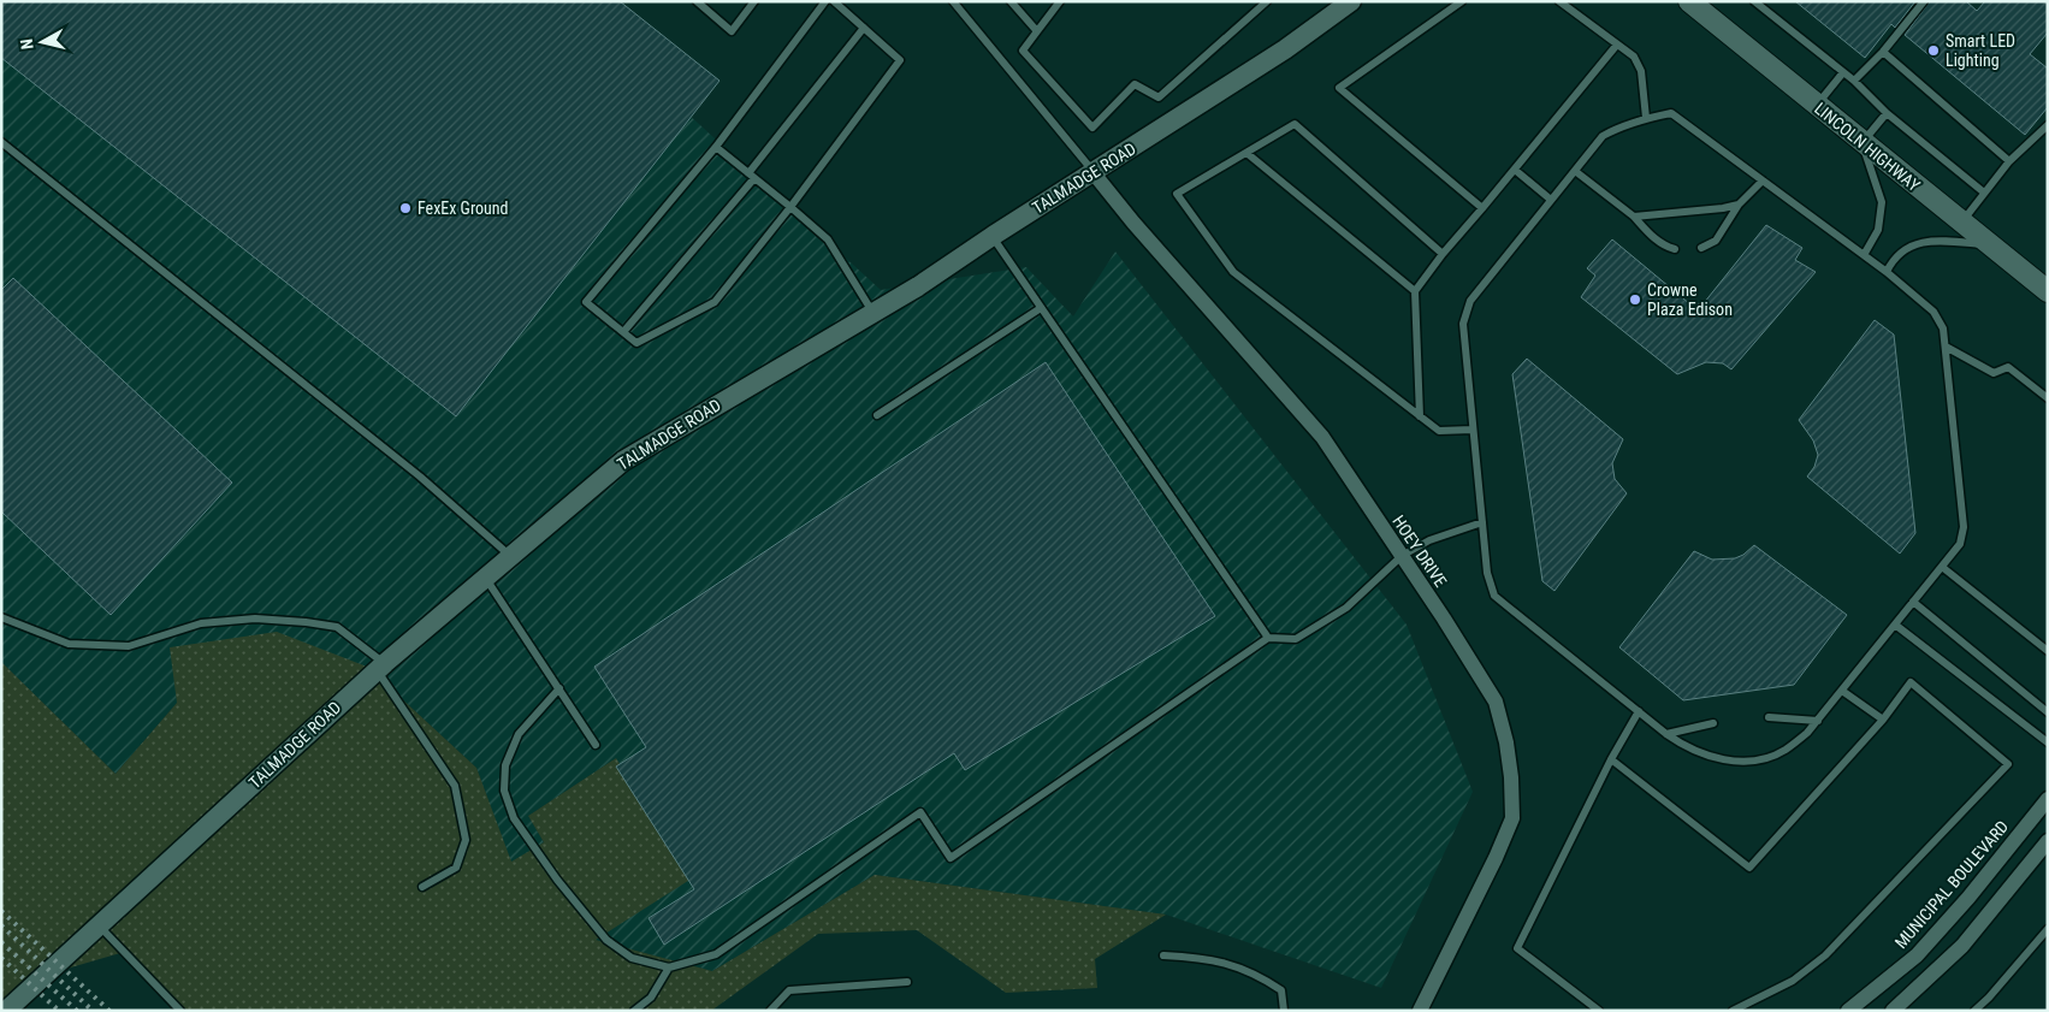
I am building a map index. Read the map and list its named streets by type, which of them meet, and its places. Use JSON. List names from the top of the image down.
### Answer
{
  "streets": {
    "main road": ["LINCOLN HIGHWAY"],
    "street": ["TALMADGE ROAD", "HOEY DRIVE", "MUNICIPAL BOULEVARD"]
  },
  "crossings": [
    ["TALMADGE ROAD", "HOEY DRIVE"]
  ],
  "places": ["Smart LED Lighting", "FexEx Ground", "Crowne Plaza Edison"],
  "north": "left"
}
